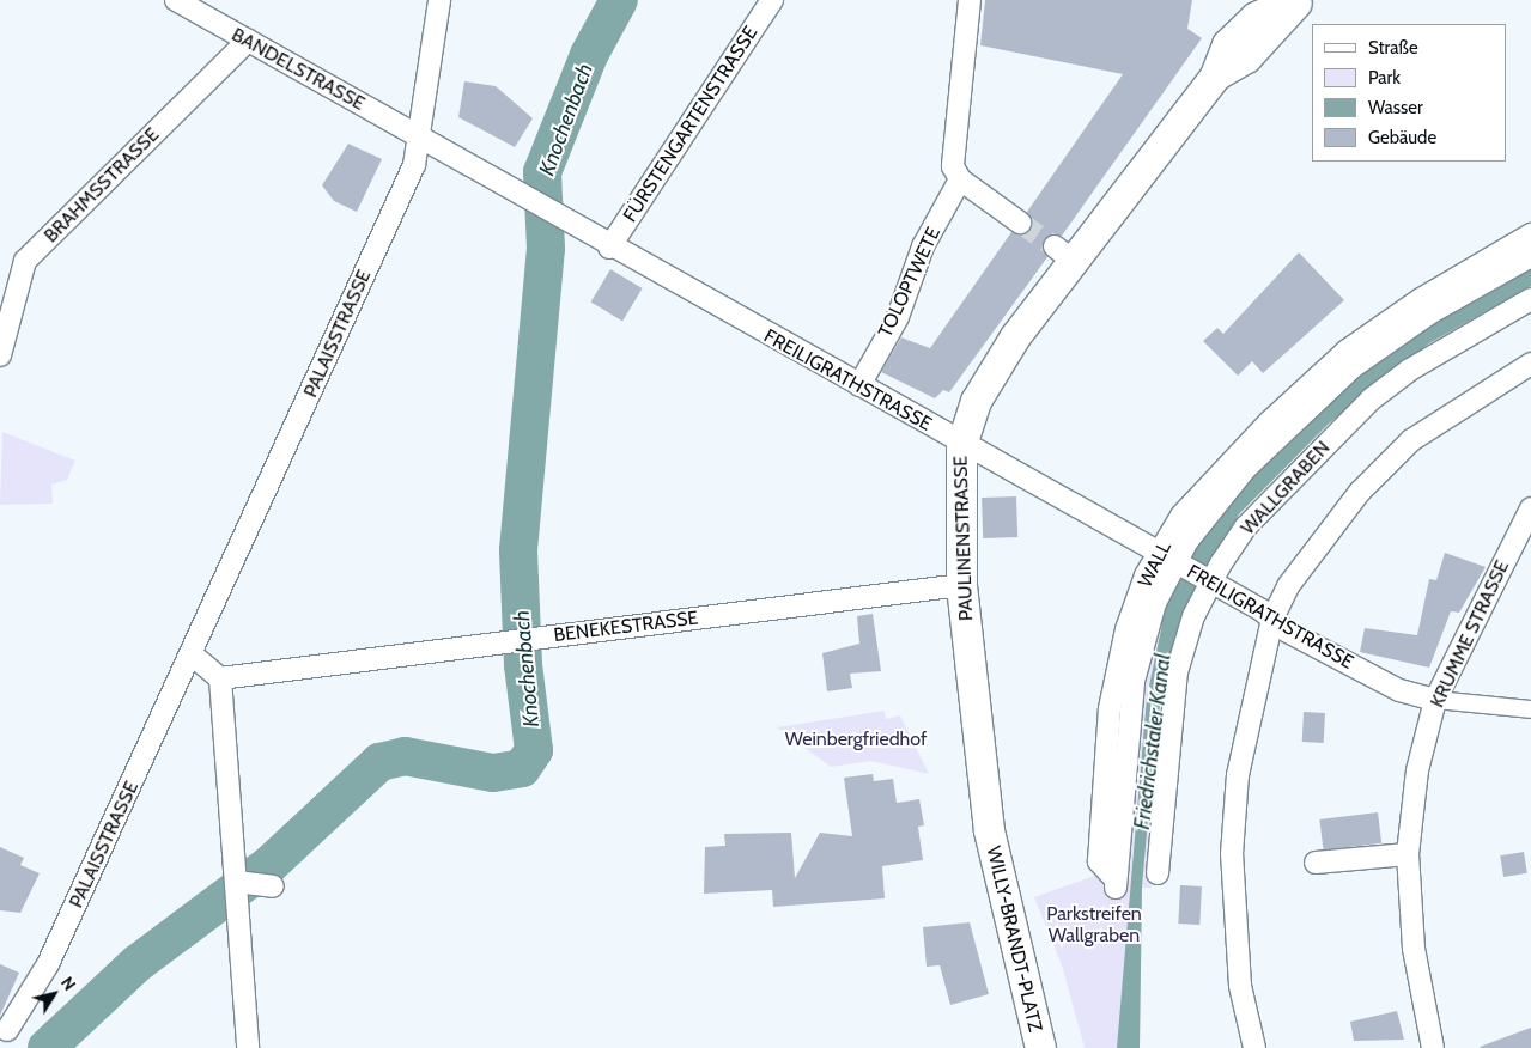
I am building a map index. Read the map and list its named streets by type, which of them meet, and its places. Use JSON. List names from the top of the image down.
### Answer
{
  "streets": {
    "main road": ["PAULINENSTRASSE", "WILLY-BRANDT-PLATZ"],
    "street": [
      "BANDELSTRASSE",
      "FÜRSTENGARTENSTRASSE",
      "BRAHMSSTRASSE",
      "TOLOPTWETE",
      "PALAISSTRASSE",
      "FREILIGRATHSTRASSE",
      "WALLGRABEN",
      "WALL",
      "BENEKESTRASSE",
      "KRUMME STRASSE"
    ]
  },
  "crossings": [
    ["BANDELSTRASSE", "BRAHMSSTRASSE"],
    ["BANDELSTRASSE", "PALAISSTRASSE"],
    ["BANDELSTRASSE", "FREILIGRATHSTRASSE"],
    ["FÜRSTENGARTENSTRASSE", "FREILIGRATHSTRASSE"],
    ["TOLOPTWETE", "FREILIGRATHSTRASSE"],
    ["PALAISSTRASSE", "FREILIGRATHSTRASSE"],
    ["FREILIGRATHSTRASSE", "WALLGRABEN"],
    ["FREILIGRATHSTRASSE", "PAULINENSTRASSE"],
    ["FREILIGRATHSTRASSE", "WALL"],
    ["FREILIGRATHSTRASSE", "KRUMME STRASSE"],
    ["PAULINENSTRASSE", "BENEKESTRASSE"],
    ["PAULINENSTRASSE", "WILLY-BRANDT-PLATZ"]
  ],
  "water": ["Knochenbach", "Friedrichstaler Kanal"],
  "parks": ["Weinbergfriedhof", "Parkstreifen Wallgraben"],
  "legend": [
    "Straße",
    "Park",
    "Wasser",
    "Gebäude"
  ],
  "north": "top right"
}
